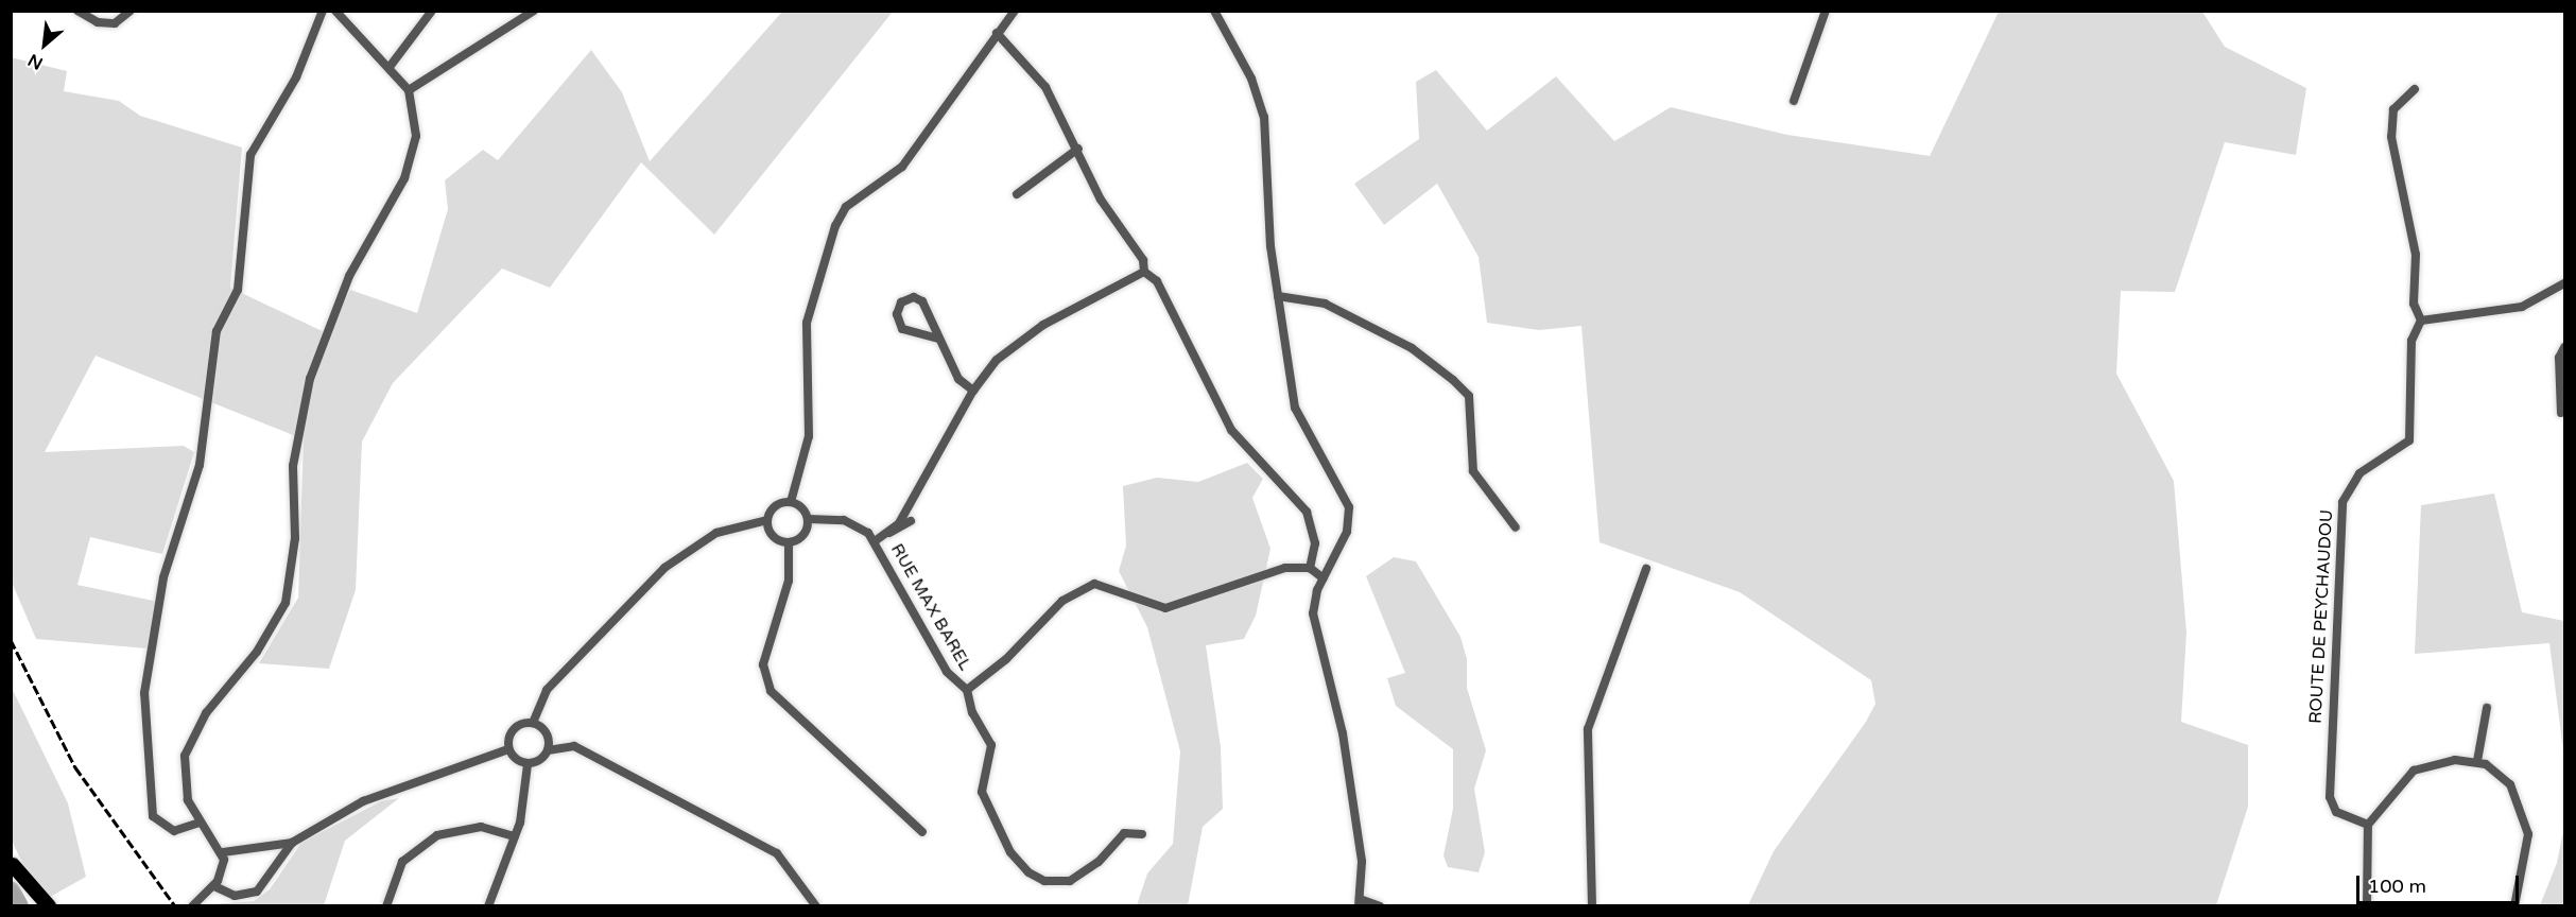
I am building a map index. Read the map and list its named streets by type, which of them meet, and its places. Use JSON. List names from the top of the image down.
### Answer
{
  "streets": {
    "street": ["RUE MAX BAREL", "ROUTE DE PEYCHAUDOU"]
  },
  "scale_bar": "100 m",
  "north": "bottom left"
}
